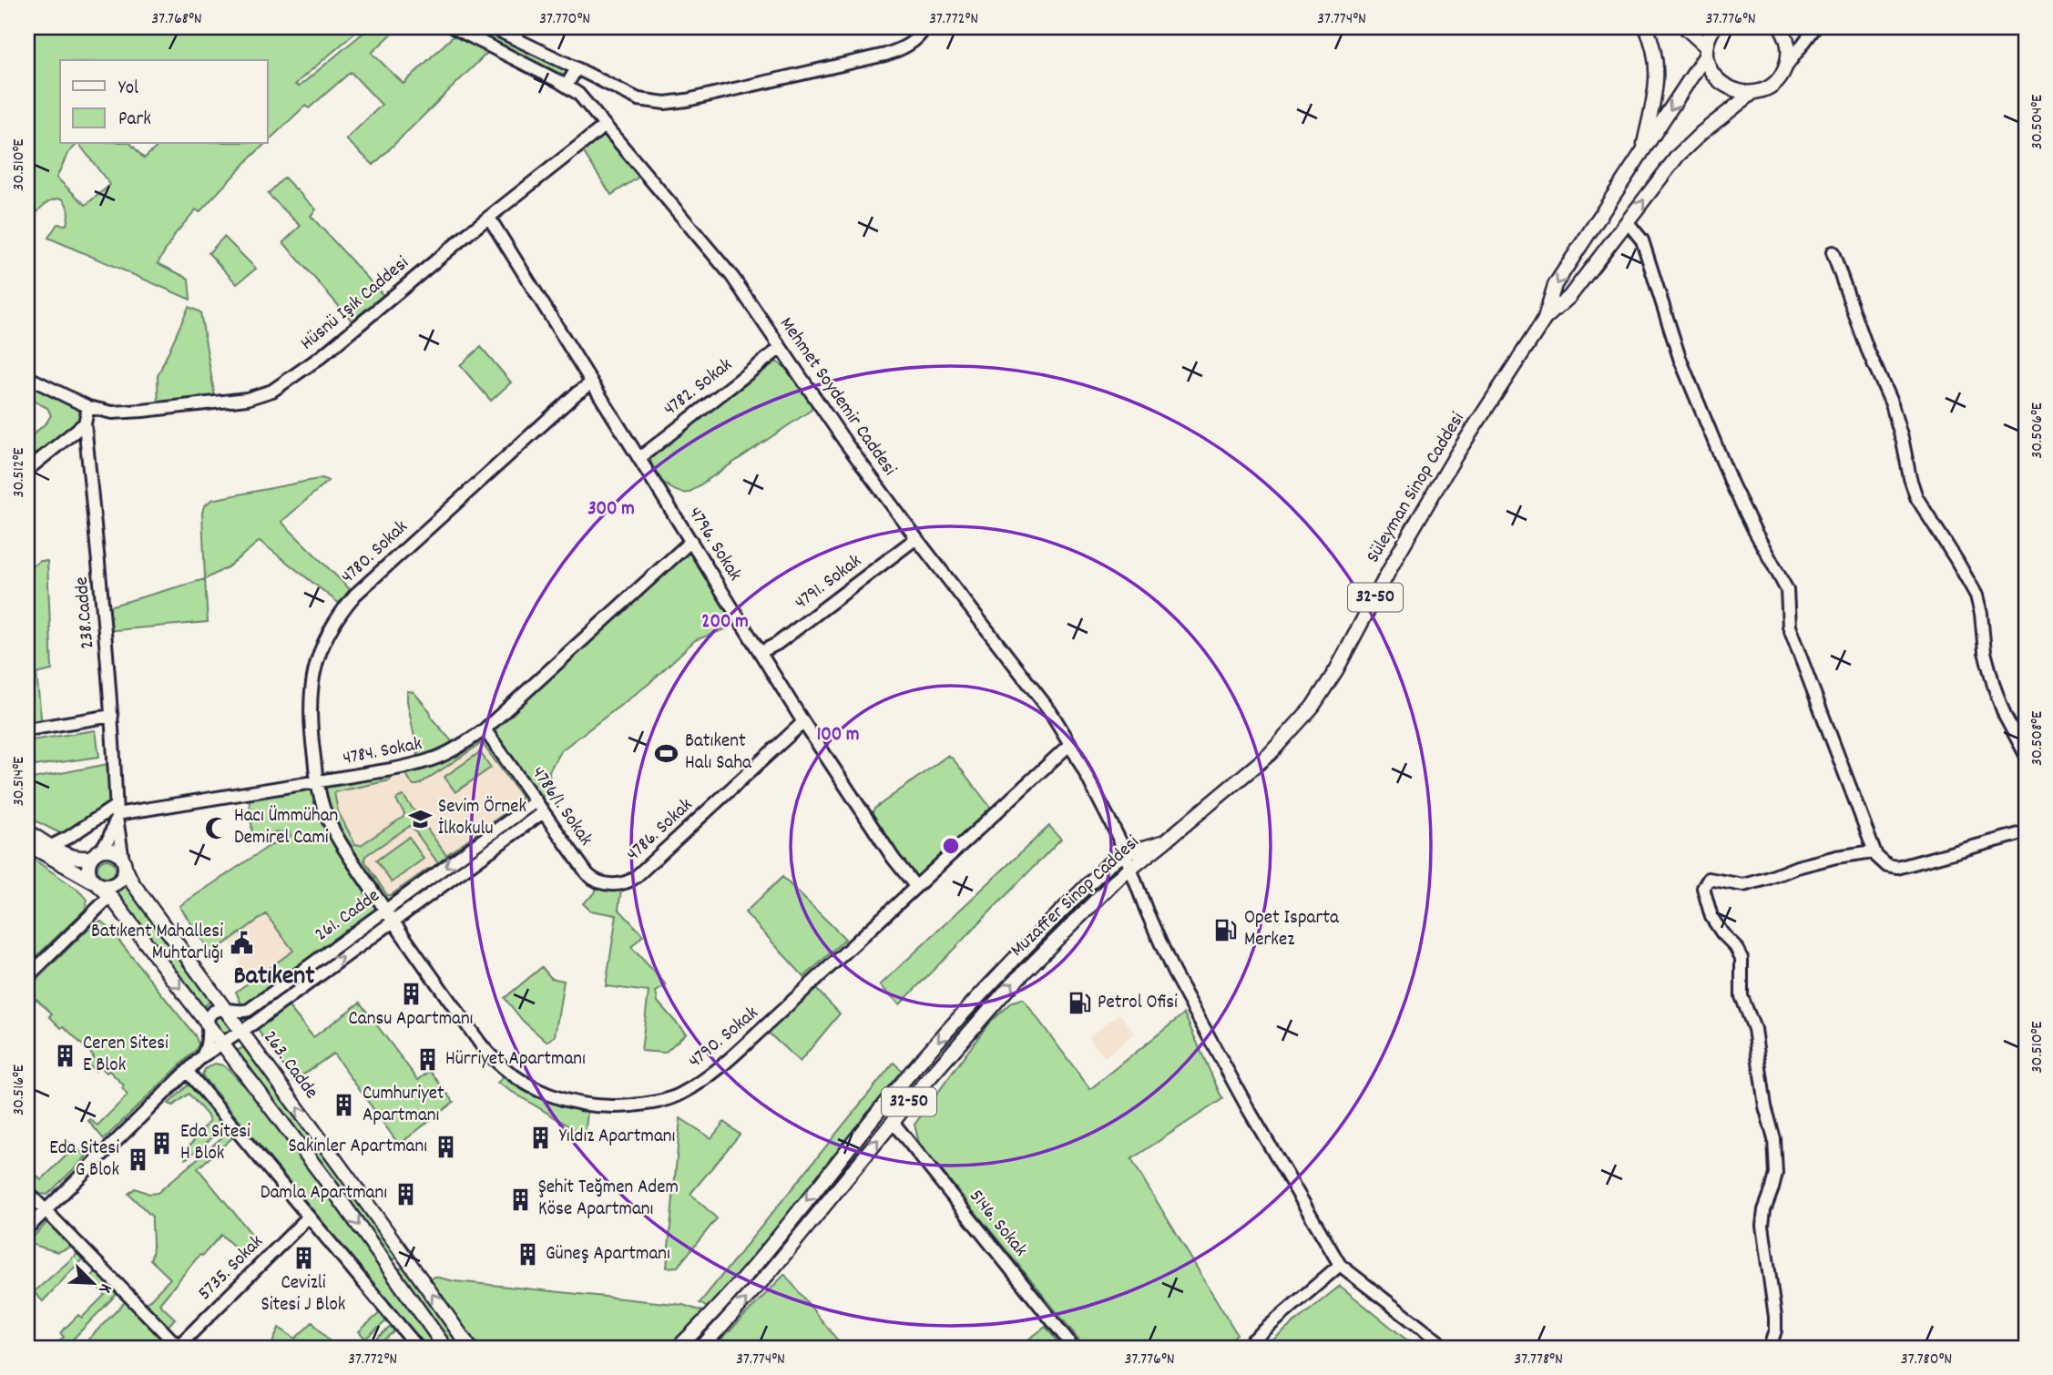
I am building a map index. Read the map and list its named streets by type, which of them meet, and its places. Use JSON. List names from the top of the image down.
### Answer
{
  "streets": {
    "main road": [
      "Süleyman Sinop Caddesi",
      "32-50",
      "Muzaffer Sinop Caddesi",
      "263. Cadde"
    ],
    "street": [
      "Hüsnü Işık Caddesi",
      "4782. Sokak",
      "Mehmet Soydemir Caddesi",
      "4796. Sokak",
      "4780. Sokak",
      "4791. Sokak",
      "238.Cadde",
      "4784. Sokak",
      "4786/1. Sokak",
      "4786. Sokak",
      "261. Cadde",
      "4790. Sokak",
      "5146. Sokak",
      "5735. Sokak"
    ]
  },
  "crossings": [
    ["Hüsnü Işık Caddesi", "Mehmet Soydemir Caddesi"],
    ["Hüsnü Işık Caddesi", "4796. Sokak"],
    ["Hüsnü Işık Caddesi", "238.Cadde"],
    ["4782. Sokak", "Mehmet Soydemir Caddesi"],
    ["4782. Sokak", "4796. Sokak"],
    ["Mehmet Soydemir Caddesi", "4791. Sokak"],
    ["Mehmet Soydemir Caddesi", "Muzaffer Sinop Caddesi"],
    ["Mehmet Soydemir Caddesi", "4790. Sokak"],
    ["Süleyman Sinop Caddesi", "Muzaffer Sinop Caddesi"],
    ["4796. Sokak", "4780. Sokak"],
    ["4796. Sokak", "4791. Sokak"],
    ["4796. Sokak", "4784. Sokak"],
    ["4796. Sokak", "4786. Sokak"],
    ["4796. Sokak", "4790. Sokak"],
    ["4780. Sokak", "4784. Sokak"],
    ["4780. Sokak", "261. Cadde"],
    ["4780. Sokak", "4790. Sokak"],
    ["238.Cadde", "4784. Sokak"],
    ["238.Cadde", "263. Cadde"],
    ["4784. Sokak", "4786/1. Sokak"],
    ["4786/1. Sokak", "4786. Sokak"],
    ["4786/1. Sokak", "261. Cadde"],
    ["Muzaffer Sinop Caddesi", "5146. Sokak"],
    ["261. Cadde", "4790. Sokak"],
    ["261. Cadde", "263. Cadde"]
  ],
  "districts": ["Batıkent"],
  "places": {
    "sports": ["Batıkent Halı Saha"],
    "school or university": ["Sevim Örnek İlkokulu"],
    "mosque": ["Hacı Ümmühan Demirel Cami"],
    "fuel station": ["Opet Isparta Merkez", "Petrol Ofisi"],
    "public building": ["Batıkent Mahallesi Muhtarlığı"],
    "building": [
      "Cansu Apartmanı",
      "Ceren Sitesi E Blok",
      "Hürriyet Apartmanı",
      "Cumhuriyet Apartmanı",
      "Yıldız Apartmanı",
      "Eda Sitesi H Blok",
      "Sakinler Apartmanı",
      "Eda Sitesi G Blok",
      "Damla Apartmanı",
      "Şehit Teğmen Adem Köse Apartmanı",
      "Güneş Apartmanı",
      "Cevizli Sitesi J Blok"
    ]
  },
  "legend": ["Yol", "Park"],
  "north": "bottom right",
  "coordinates": [
    "37.768°N",
    "37.770°N",
    "37.772°N",
    "37.774°N",
    "37.776°N",
    "30.504°E",
    "30.510°E",
    "30.506°E",
    "30.512°E",
    "30.508°E",
    "30.514°E",
    "30.516°E",
    "37.778°N",
    "37.780°N"
  ],
  "rings": ["300 m", "200 m", "100 m"]
}
